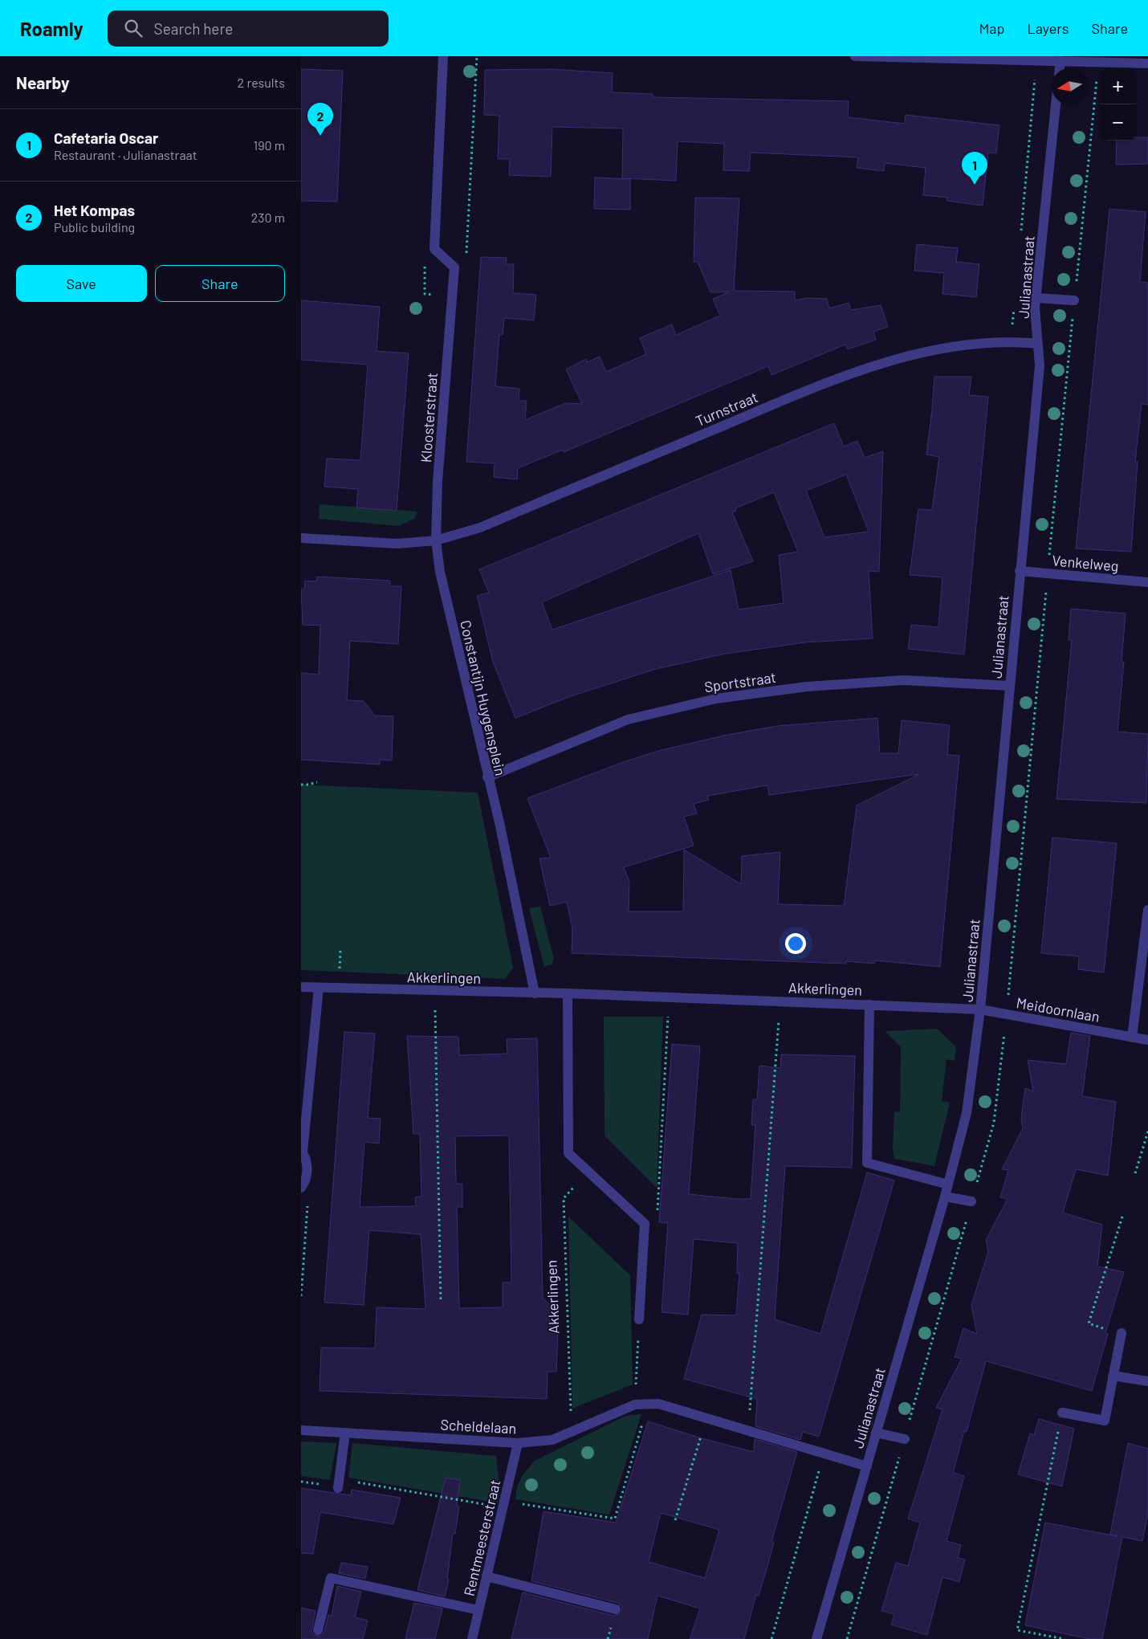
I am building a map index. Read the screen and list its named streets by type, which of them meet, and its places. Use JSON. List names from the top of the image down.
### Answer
{
  "streets": {
    "street": [
      "Julianastraat",
      "Turnstraat",
      "Kloosterstraat",
      "Venkelweg",
      "Sportstraat",
      "Constantijn Huygensplein",
      "Akkerlingen",
      "Meidoornlaan",
      "Scheldelaan",
      "Rentmeesterstraat"
    ]
  },
  "crossings": [
    ["Julianastraat", "Turnstraat"],
    ["Julianastraat", "Venkelweg"],
    ["Julianastraat", "Sportstraat"],
    ["Julianastraat", "Akkerlingen"],
    ["Julianastraat", "Meidoornlaan"],
    ["Julianastraat", "Scheldelaan"],
    ["Turnstraat", "Kloosterstraat"],
    ["Turnstraat", "Constantijn Huygensplein"],
    ["Kloosterstraat", "Constantijn Huygensplein"],
    ["Sportstraat", "Constantijn Huygensplein"],
    ["Constantijn Huygensplein", "Akkerlingen"],
    ["Akkerlingen", "Meidoornlaan"],
    ["Akkerlingen", "Scheldelaan"],
    ["Scheldelaan", "Rentmeesterstraat"]
  ],
  "north": "left",
  "page": {
    "header": "Roamly",
    "search": "Search here",
    "nav": ["Map", "Layers", "Share"],
    "heading": ["Nearby", "2 results"],
    "map_buttons": ["+", "−"],
    "pins": ["2", "1"],
    "list": [
      {
        "mark": "1",
        "name": "Cafetaria Oscar",
        "note": "Restaurant · Julianastraat",
        "value": "190 m"
      },
      {
        "mark": "2",
        "name": "Het Kompas",
        "note": "Public building",
        "value": "230 m"
      }
    ],
    "buttons": ["Save", "Share"]
  }
}
